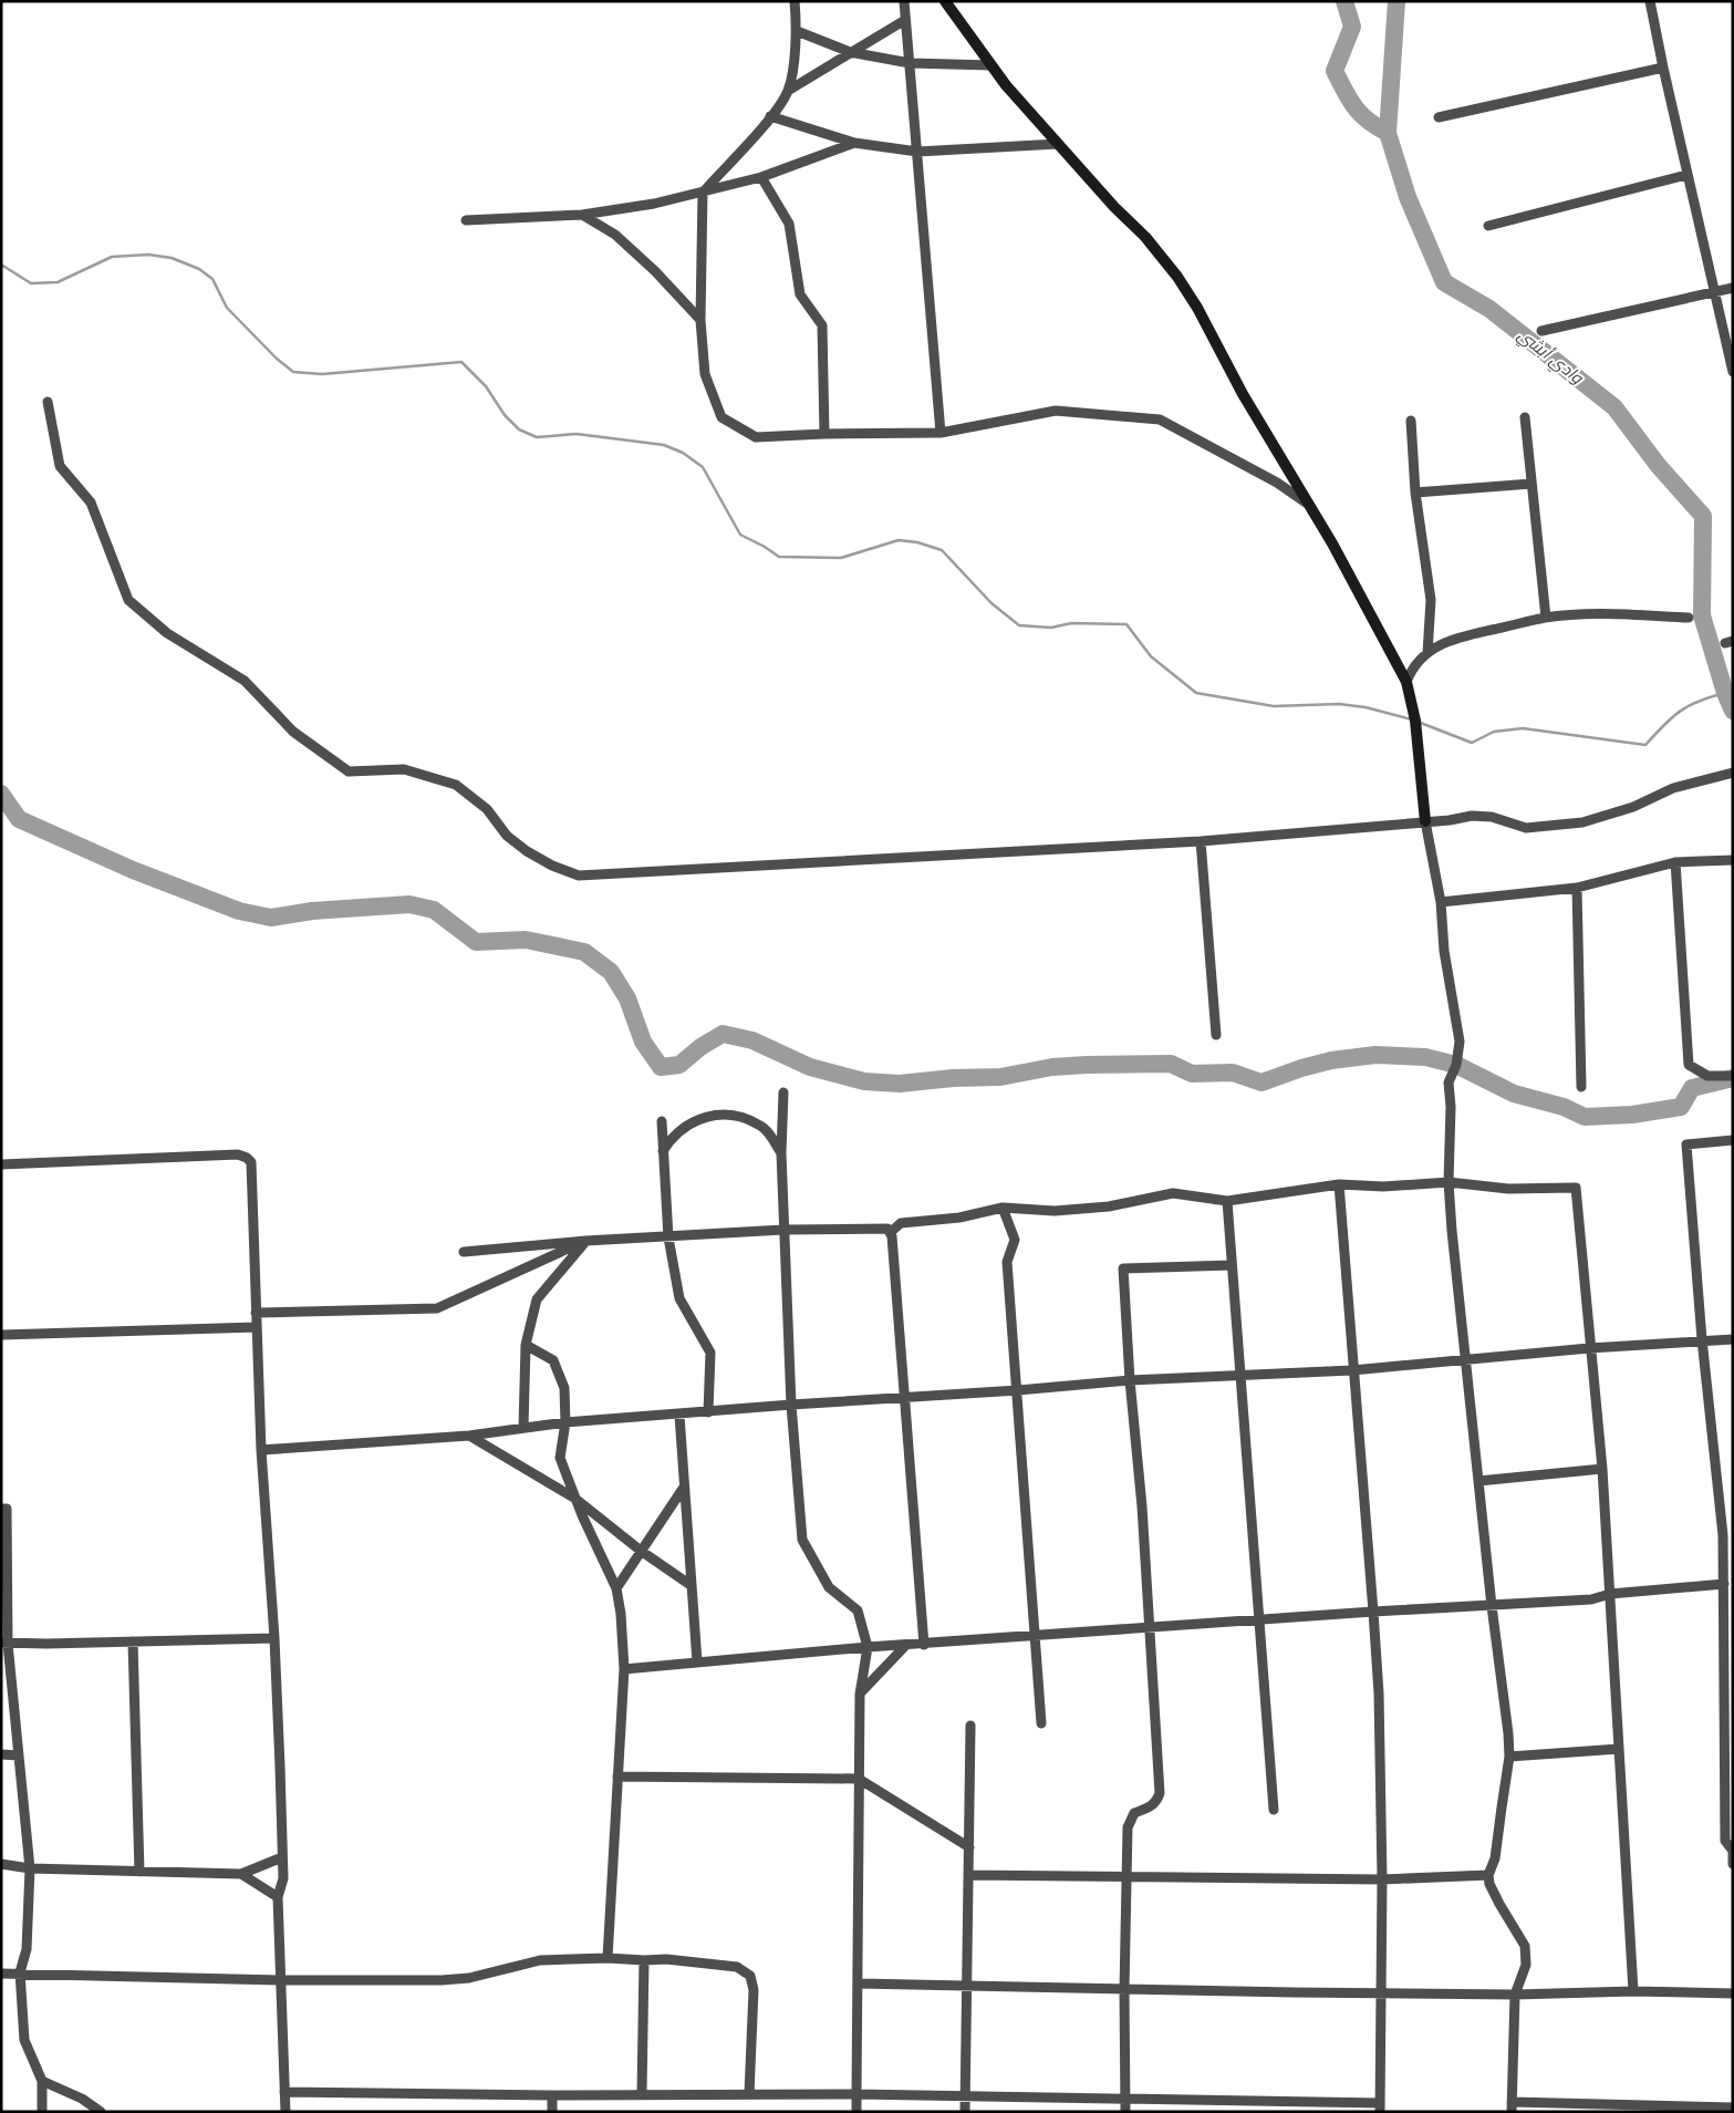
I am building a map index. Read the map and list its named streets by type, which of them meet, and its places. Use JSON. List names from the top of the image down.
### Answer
{
  "water": ["وادي أبشي"]
}
